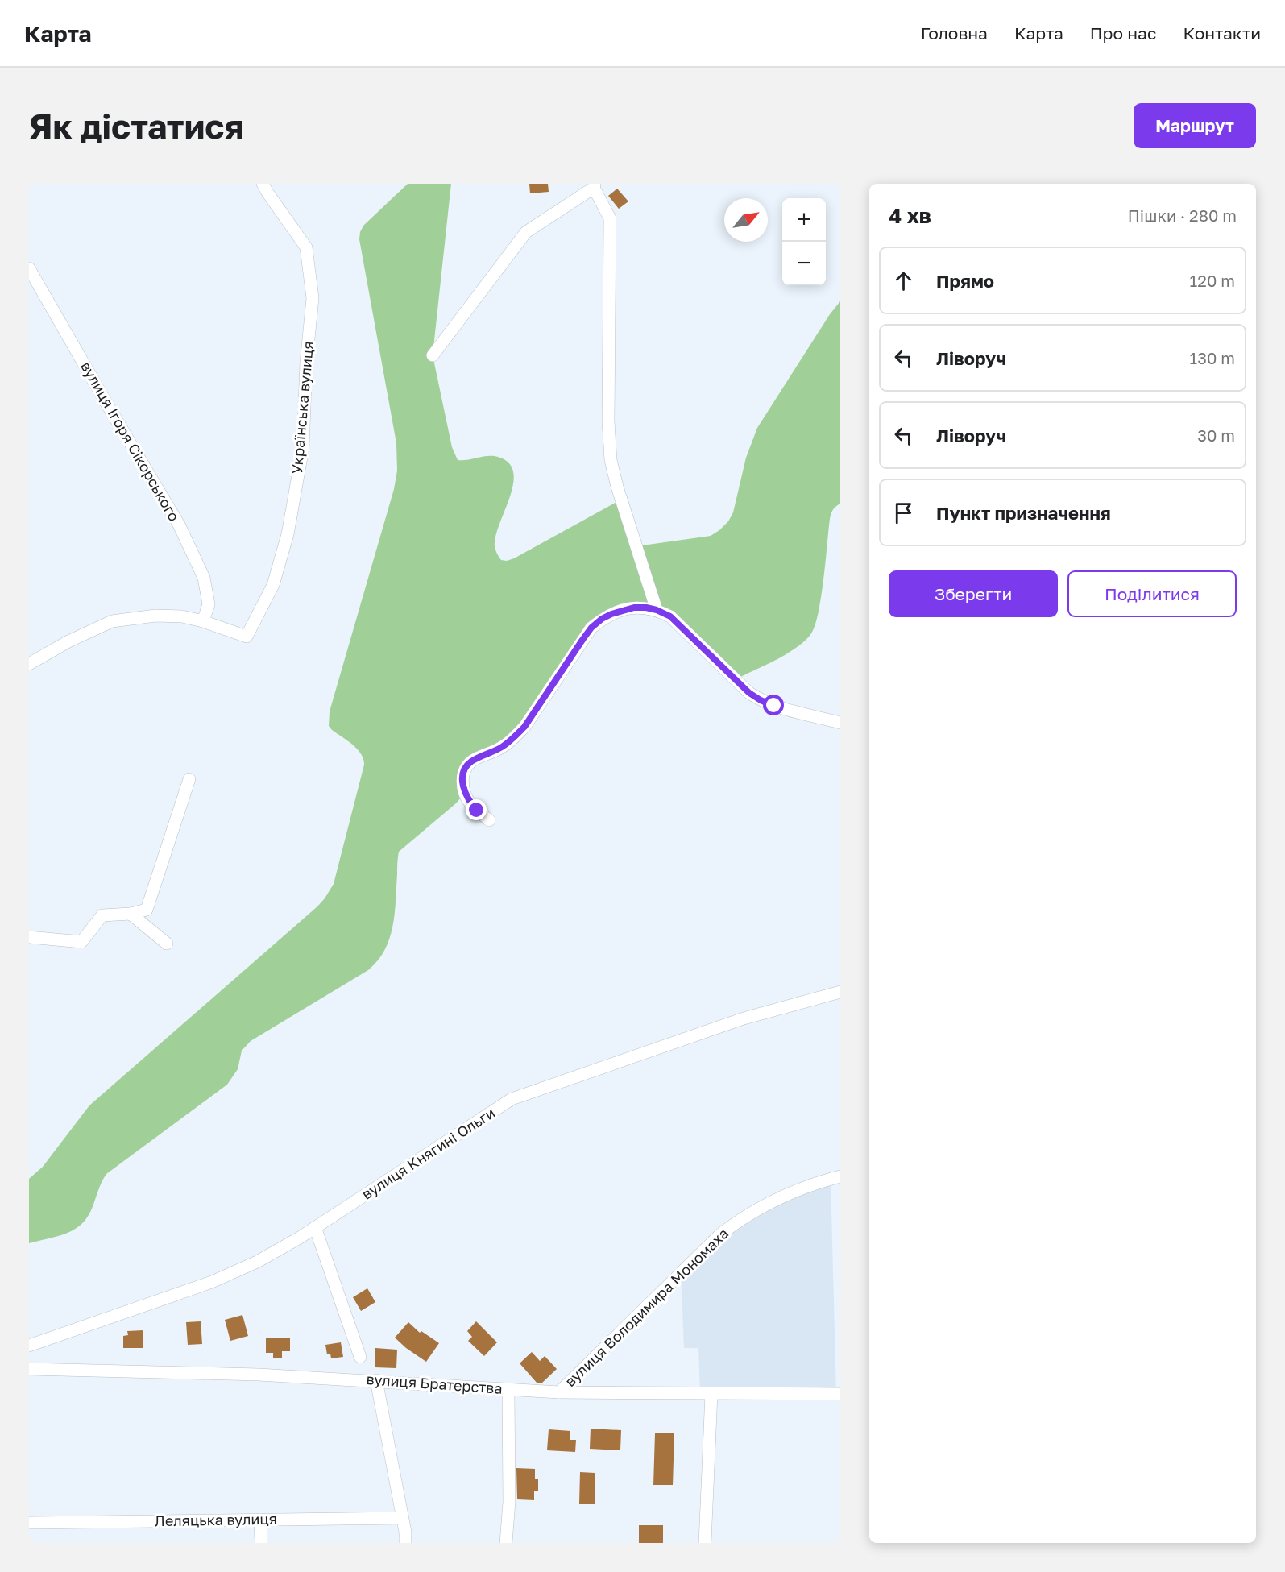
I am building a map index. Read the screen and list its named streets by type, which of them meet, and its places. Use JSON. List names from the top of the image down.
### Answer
{
  "streets": {
    "street": [
      "Українська вулиця",
      "вулиця Ігоря Сікорського",
      "вулиця Княгині Ольги",
      "вулиця Володимира Мономаха",
      "вулиця Братерства",
      "Леляцька вулиця"
    ]
  },
  "crossings": [
    ["Українська вулиця", "вулиця Ігоря Сікорського"],
    ["вулиця Володимира Мономаха", "вулиця Братерства"]
  ],
  "north": "top right",
  "page": {
    "header": "Карта",
    "nav": [
      "Головна",
      "Карта",
      "Про нас",
      "Контакти"
    ],
    "buttons": [
      "Маршрут",
      ["Зберегти", "Поділитися"]
    ],
    "title": "Як дістатися",
    "heading": ["4 хв", "Пішки · 280 m"],
    "map_buttons": ["+", "−"],
    "list": [
      ["Прямо", "120 m"],
      ["Ліворуч", "130 m"],
      ["Ліворуч", "30 m"],
      "Пункт призначення"
    ]
  }
}
